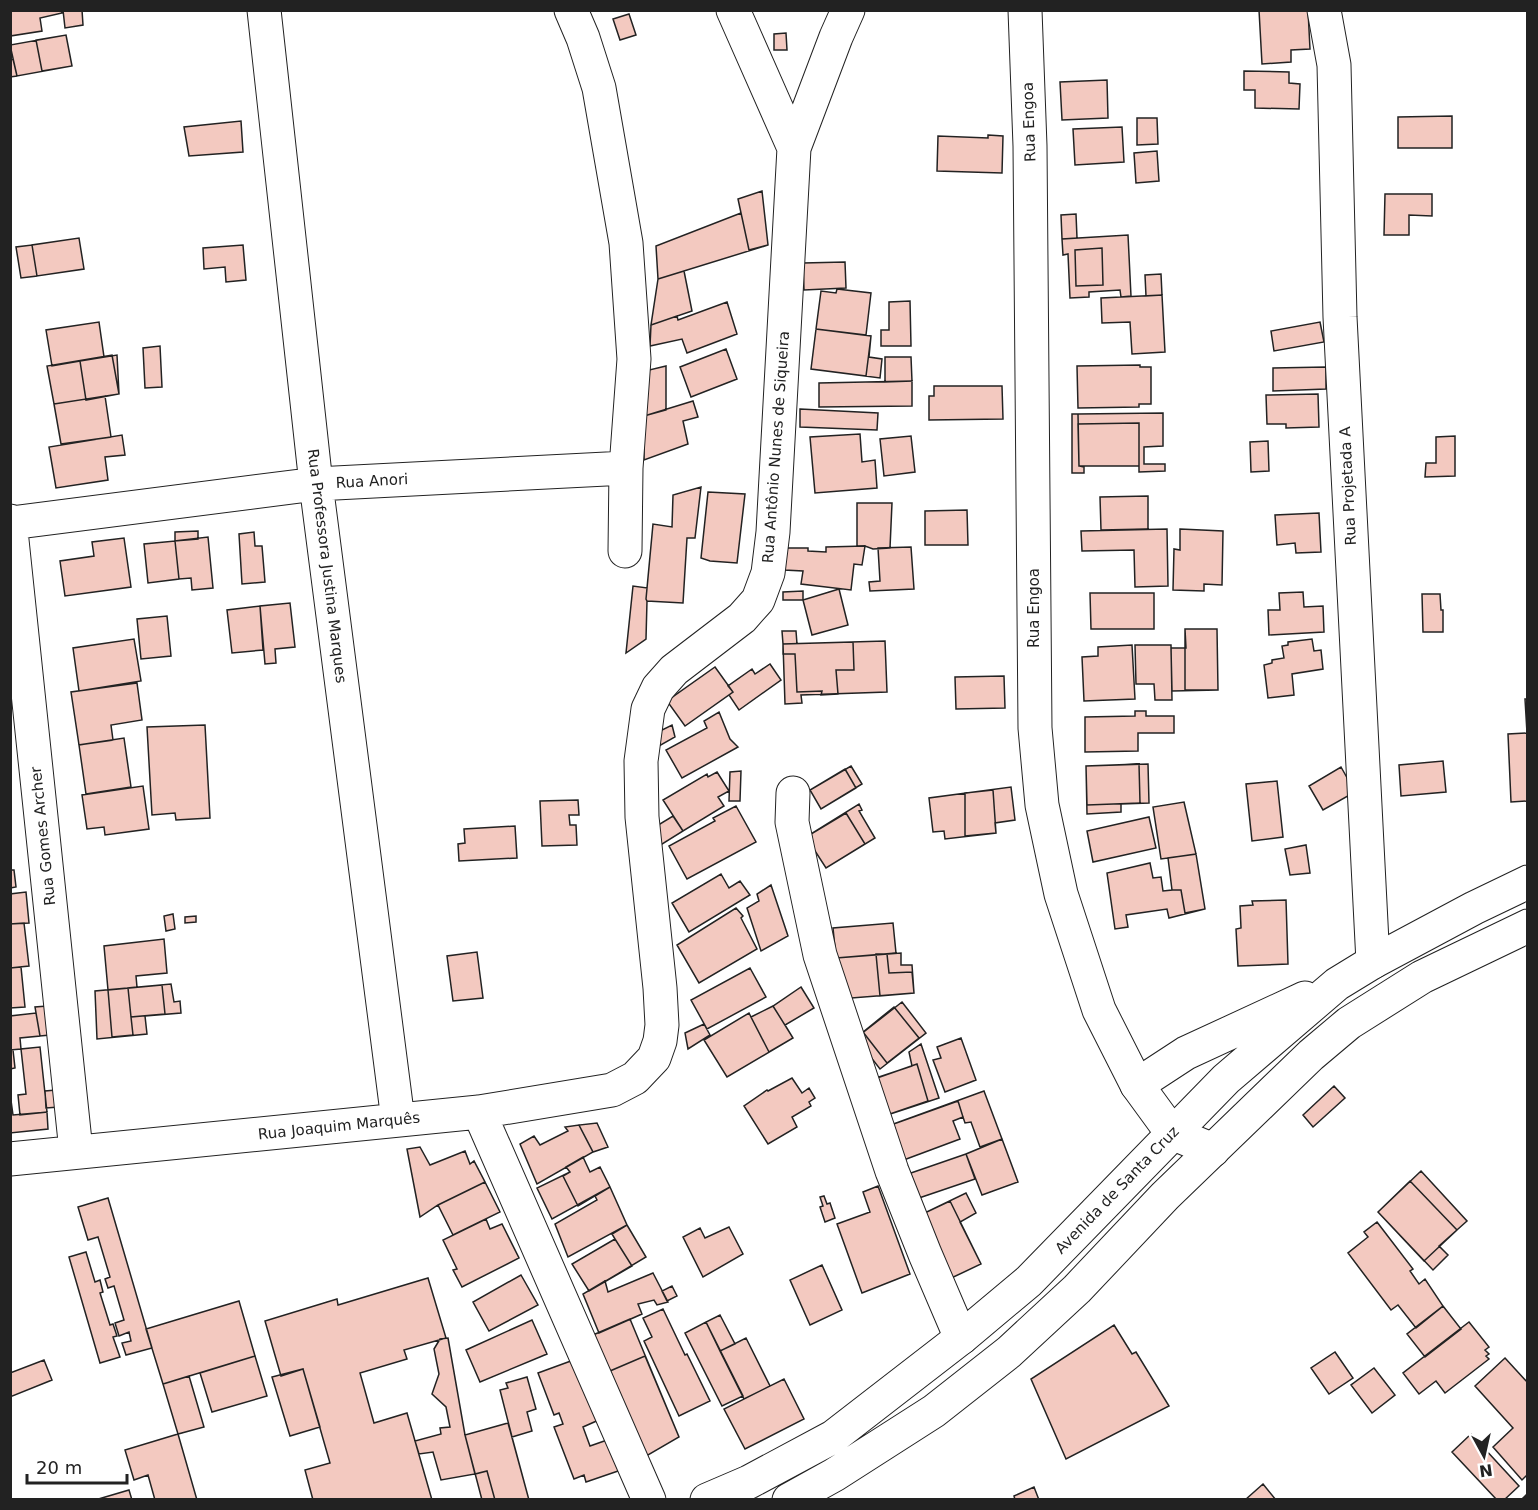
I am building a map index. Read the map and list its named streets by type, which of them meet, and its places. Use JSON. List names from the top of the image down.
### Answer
{
  "streets": {
    "street": [
      "Rua Engoa",
      "Rua Antônio Nunes de Siqueira",
      "Rua Anori",
      "Rua Projetada A",
      "Rua Professora Justina Marques",
      "Rua Gomes Archer",
      "Rua Joaquim Marquês",
      "Avenida de Santa Cruz"
    ]
  },
  "crossings": [
    ["Rua Engoa", "Avenida de Santa Cruz"],
    ["Rua Antônio Nunes de Siqueira", "Rua Joaquim Marquês"],
    ["Rua Anori", "Rua Professora Justina Marques"],
    ["Rua Anori", "Rua Gomes Archer"],
    ["Rua Projetada A", "Avenida de Santa Cruz"],
    ["Rua Professora Justina Marques", "Rua Joaquim Marquês"],
    ["Rua Gomes Archer", "Rua Joaquim Marquês"]
  ],
  "scale_bar": "20 m",
  "north": "bottom"
}
